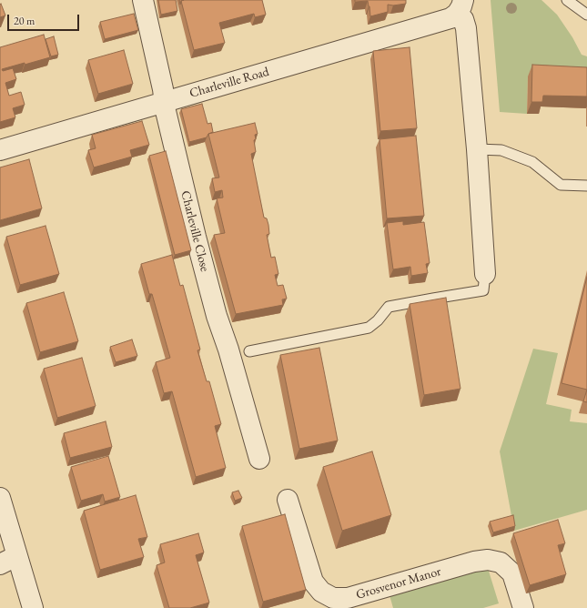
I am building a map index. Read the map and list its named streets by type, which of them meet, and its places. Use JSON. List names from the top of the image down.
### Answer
{
  "streets": {
    "street": ["Charleville Road", "Charleville Close", "Grosvenor Manor"]
  },
  "crossings": [
    ["Charleville Road", "Charleville Close"]
  ],
  "scale_bar": "20 m"
}
